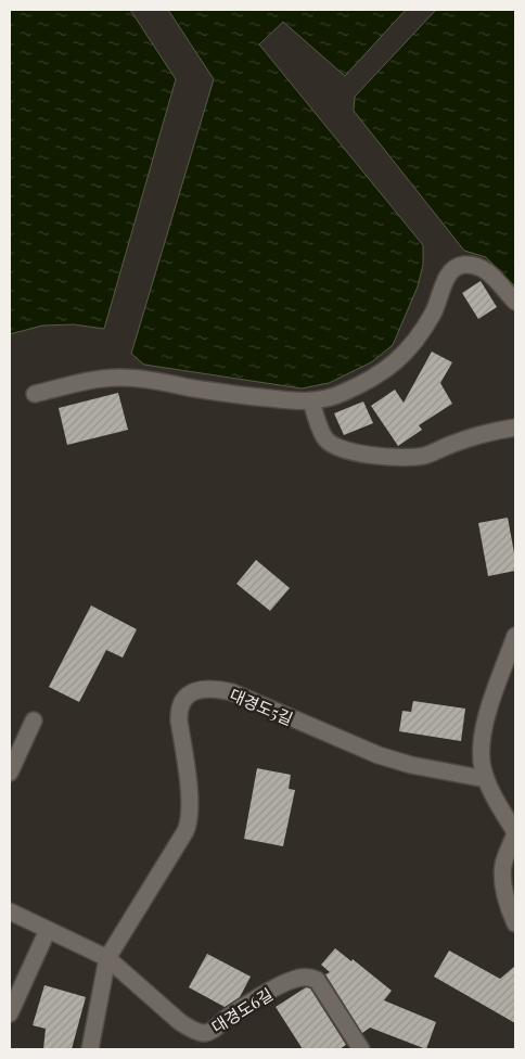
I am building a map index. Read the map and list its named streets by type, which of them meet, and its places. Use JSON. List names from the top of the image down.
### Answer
{
  "streets": {
    "street": ["대경도5길", "대경도6길"]
  },
  "crossings": [
    ["대경도5길", "대경도6길"]
  ]
}
